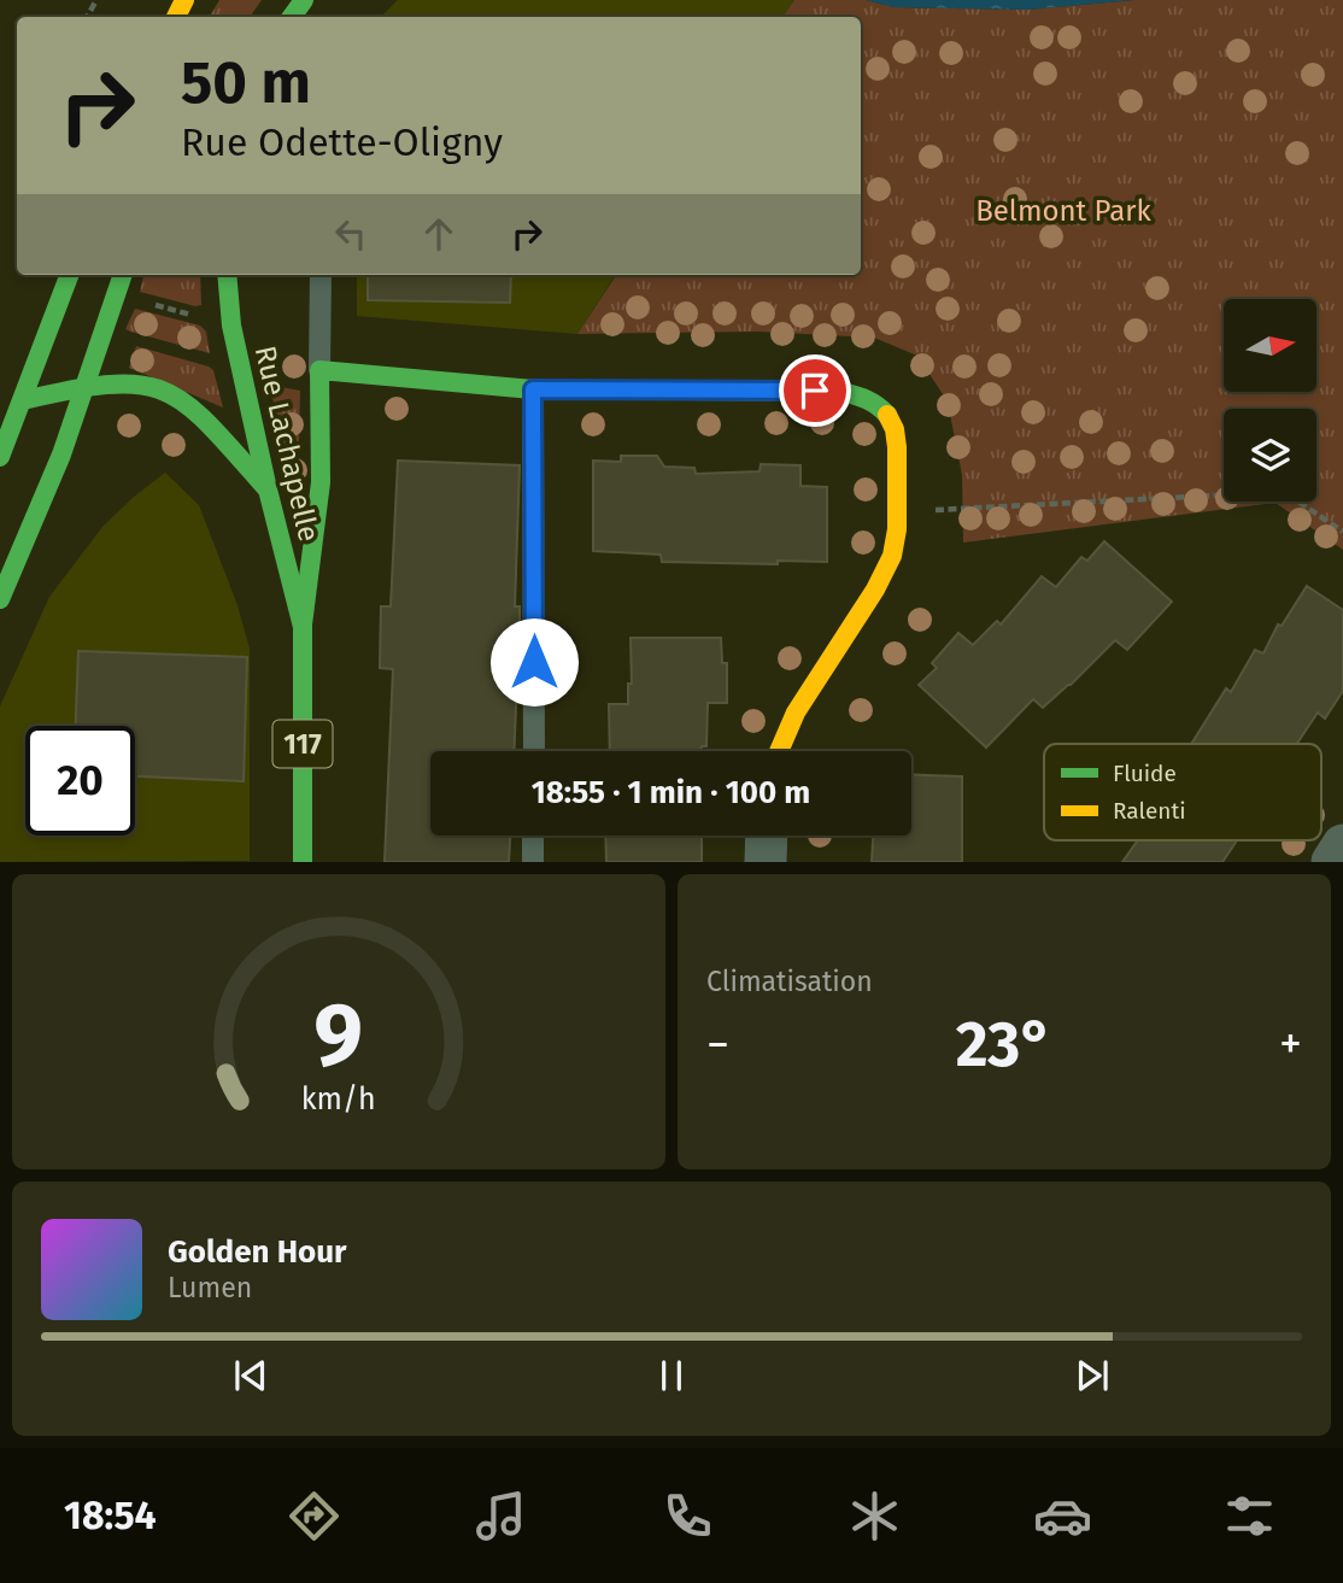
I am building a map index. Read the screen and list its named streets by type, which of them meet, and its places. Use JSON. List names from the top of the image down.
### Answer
{
  "streets": {
    "street": ["Rue Lachapelle", "117"]
  },
  "parks": ["Belmont Park"],
  "legend": ["Fluide", "Ralenti"],
  "north": "right",
  "page": {
    "turn": ["50 m", "Rue Odette-Oligny"],
    "limit": "20",
    "trip": "18:55 · 1 min · 100 m",
    "tile": "Climatisation",
    "heat": ["−", "23°", "+"],
    "song": ["Golden Hour", "Lumen"],
    "tabs": "18:54",
    "gauge": ["9", "km/h"]
  }
}
